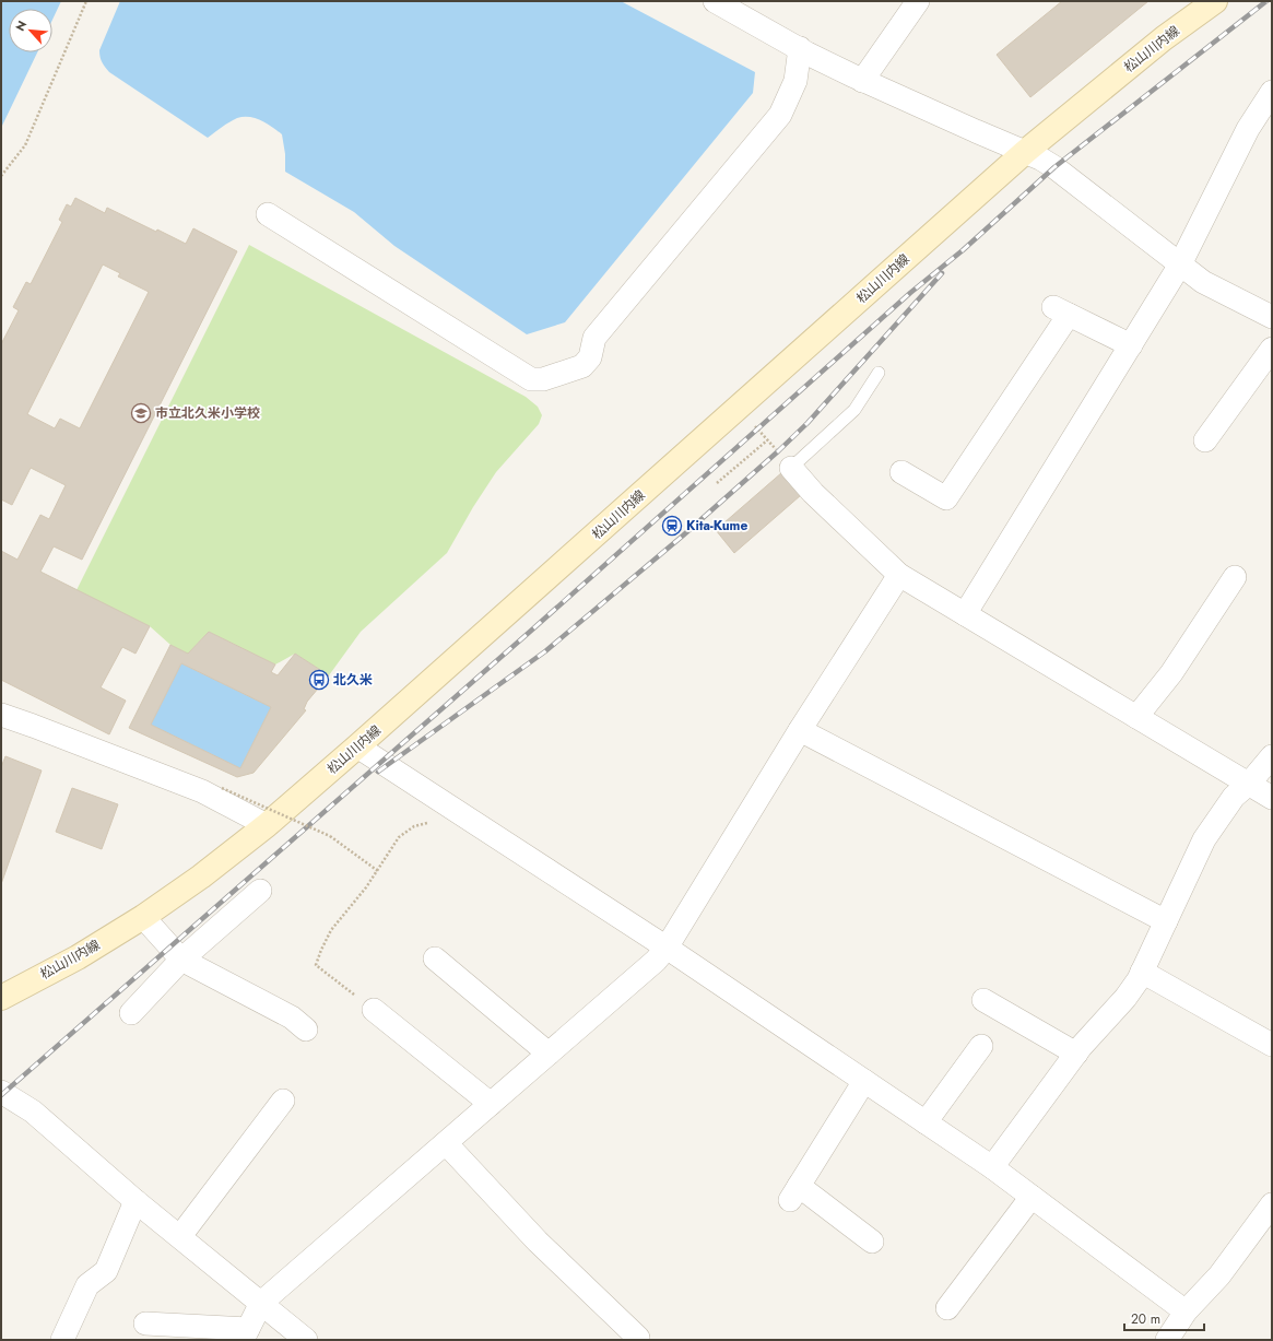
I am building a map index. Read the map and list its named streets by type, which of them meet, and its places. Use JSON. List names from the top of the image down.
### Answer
{
  "streets": {
    "main road": ["松山川内線"]
  },
  "places": {
    "school or university": ["市立北久米小学校"],
    "station": ["Kita-Kume"],
    "bus stop": ["北久米"]
  },
  "scale_bar": "20 m",
  "north": "top left"
}
